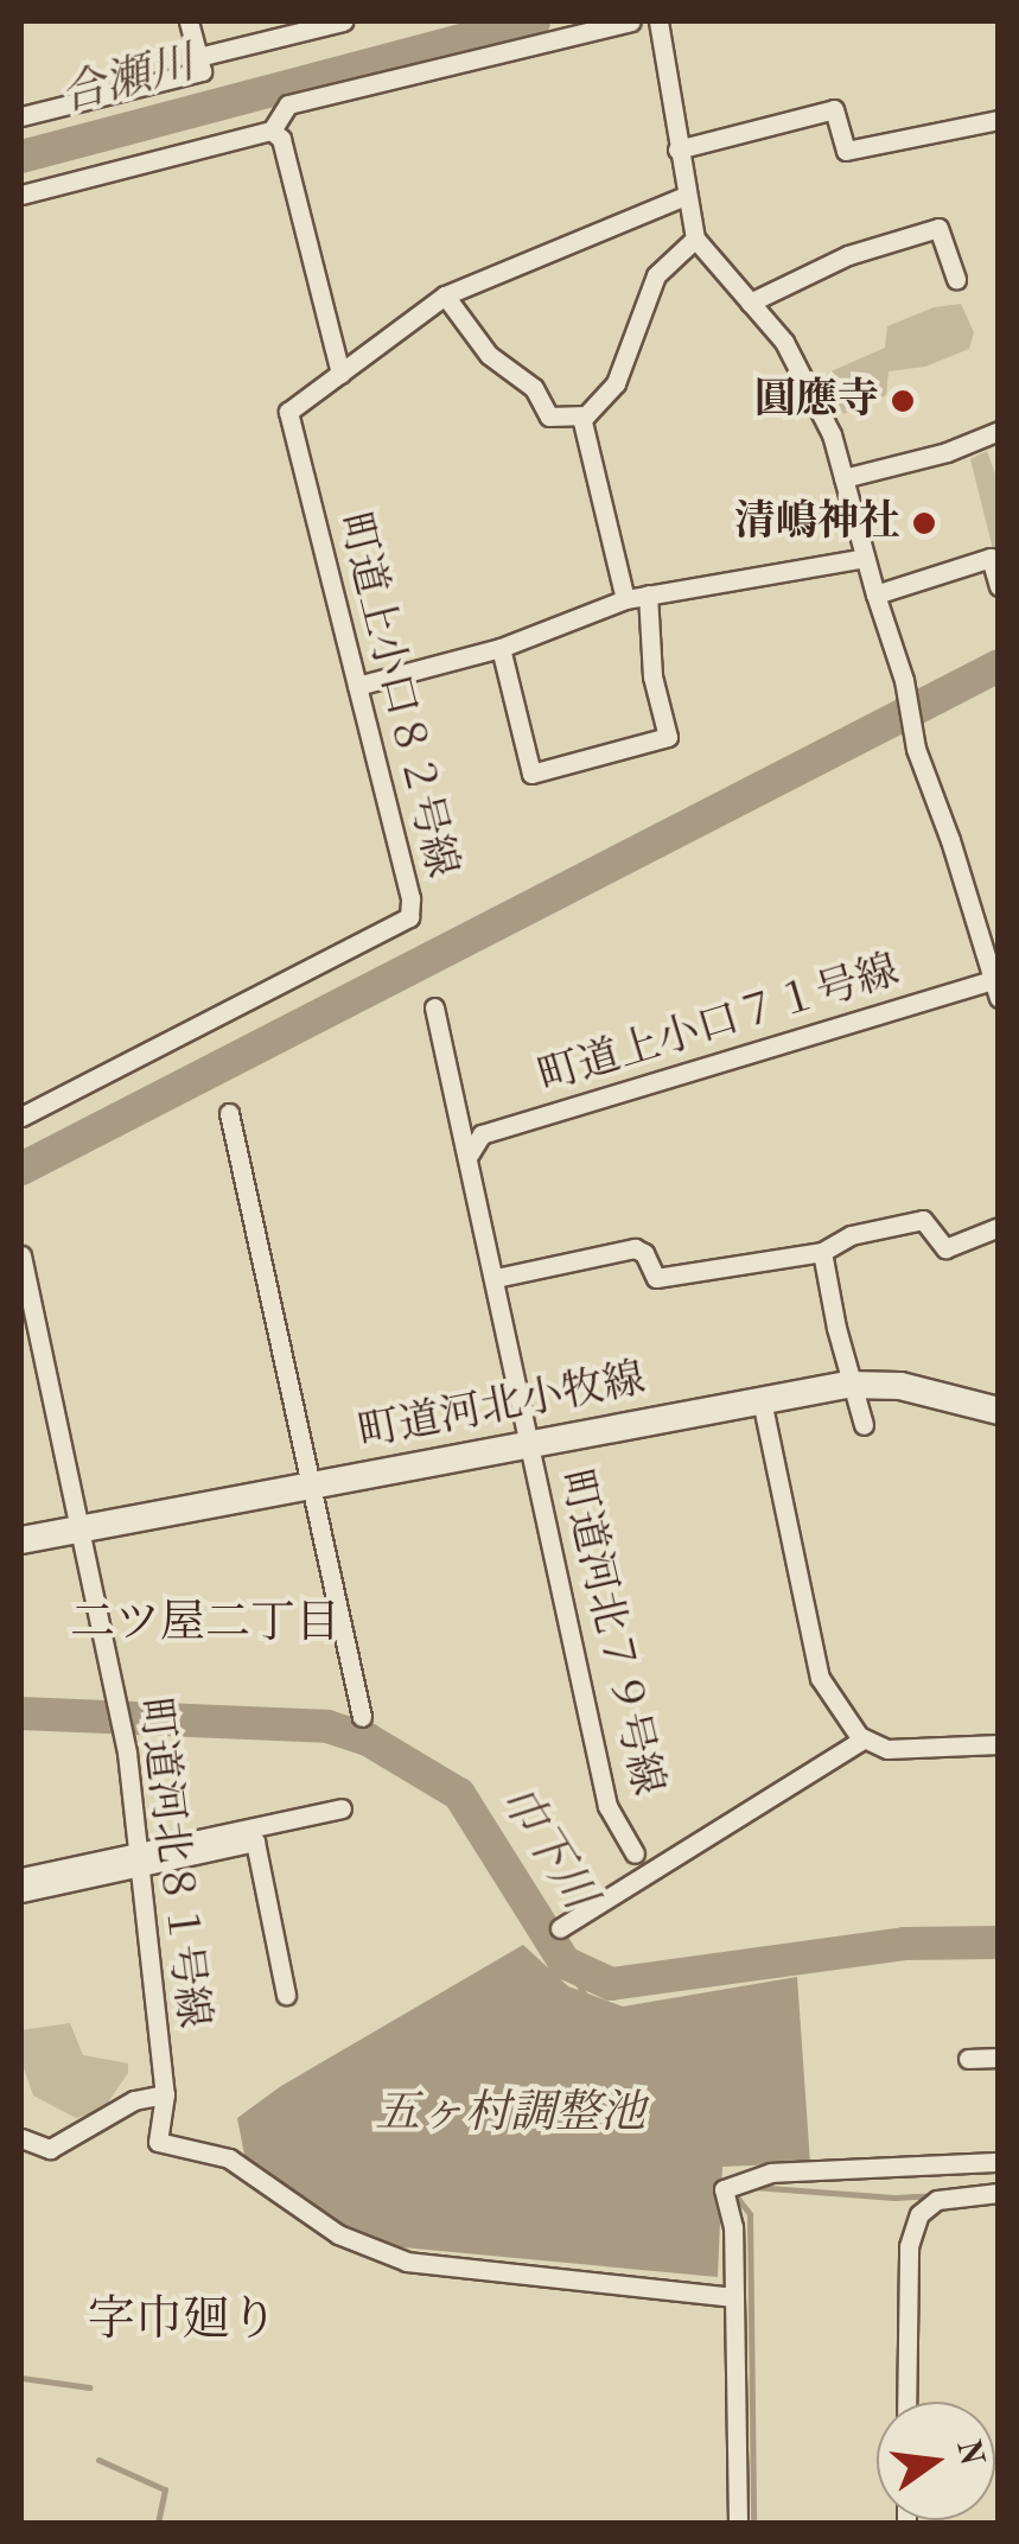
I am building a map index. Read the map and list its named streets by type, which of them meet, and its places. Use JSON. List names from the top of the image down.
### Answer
{
  "streets": {
    "street": [
      "町道上小口８２号線",
      "町道上小口７１号線",
      "町道河北小牧線",
      "町道河北７９号線",
      "町道河北８１号線"
    ]
  },
  "crossings": [
    ["町道上小口７１号線", "町道河北７９号線"],
    ["町道河北小牧線", "町道河北７９号線"],
    ["町道河北小牧線", "町道河北８１号線"]
  ],
  "districts": ["二ツ屋二丁目", "字巾廻り"],
  "water": ["合瀬川", "巾下川", "五ヶ村調整池"],
  "places": ["圓應寺", "清嶋神社"],
  "north": "right"
}
